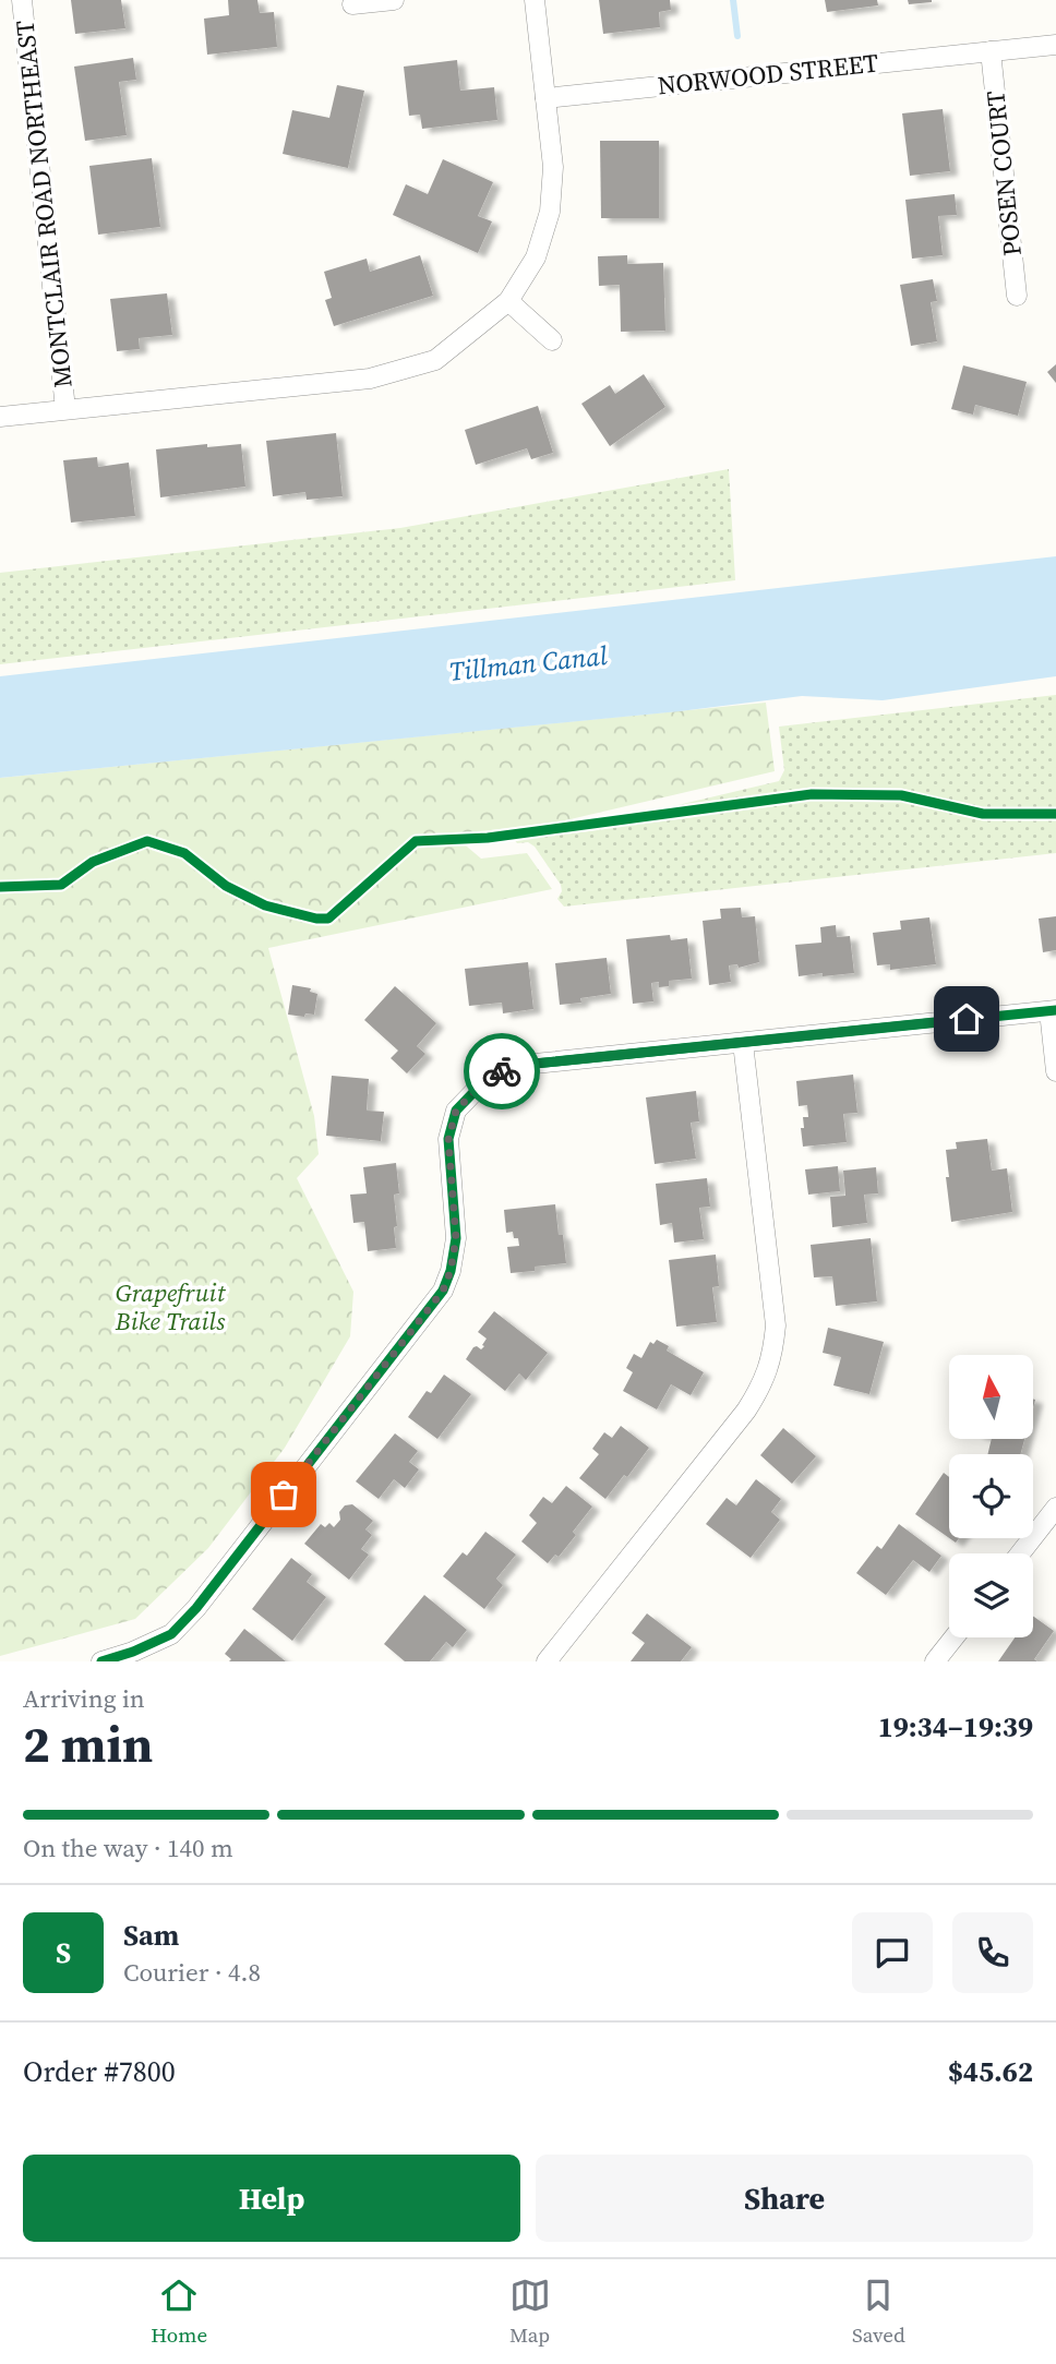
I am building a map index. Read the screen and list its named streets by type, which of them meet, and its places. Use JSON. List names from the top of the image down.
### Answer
{
  "streets": {
    "street": ["NORWOOD STREET", "POSEN COURT", "MONTCLAIR ROAD NORTHEAST"]
  },
  "crossings": [
    ["NORWOOD STREET", "POSEN COURT"]
  ],
  "water": ["Tillman Canal"],
  "parks": ["Grapefruit Bike Trails"],
  "north": "top",
  "page": {
    "heading": ["2 min", "Arriving in", "19:34–19:39"],
    "panel": [
      "Sam",
      "Courier · 4.8",
      "Order #7800",
      "$45.62"
    ],
    "bar": "On the way · 140 m",
    "round": "S",
    "buttons": ["Help", "Share"],
    "tabs": ["Home", "Map", "Saved"]
  }
}
